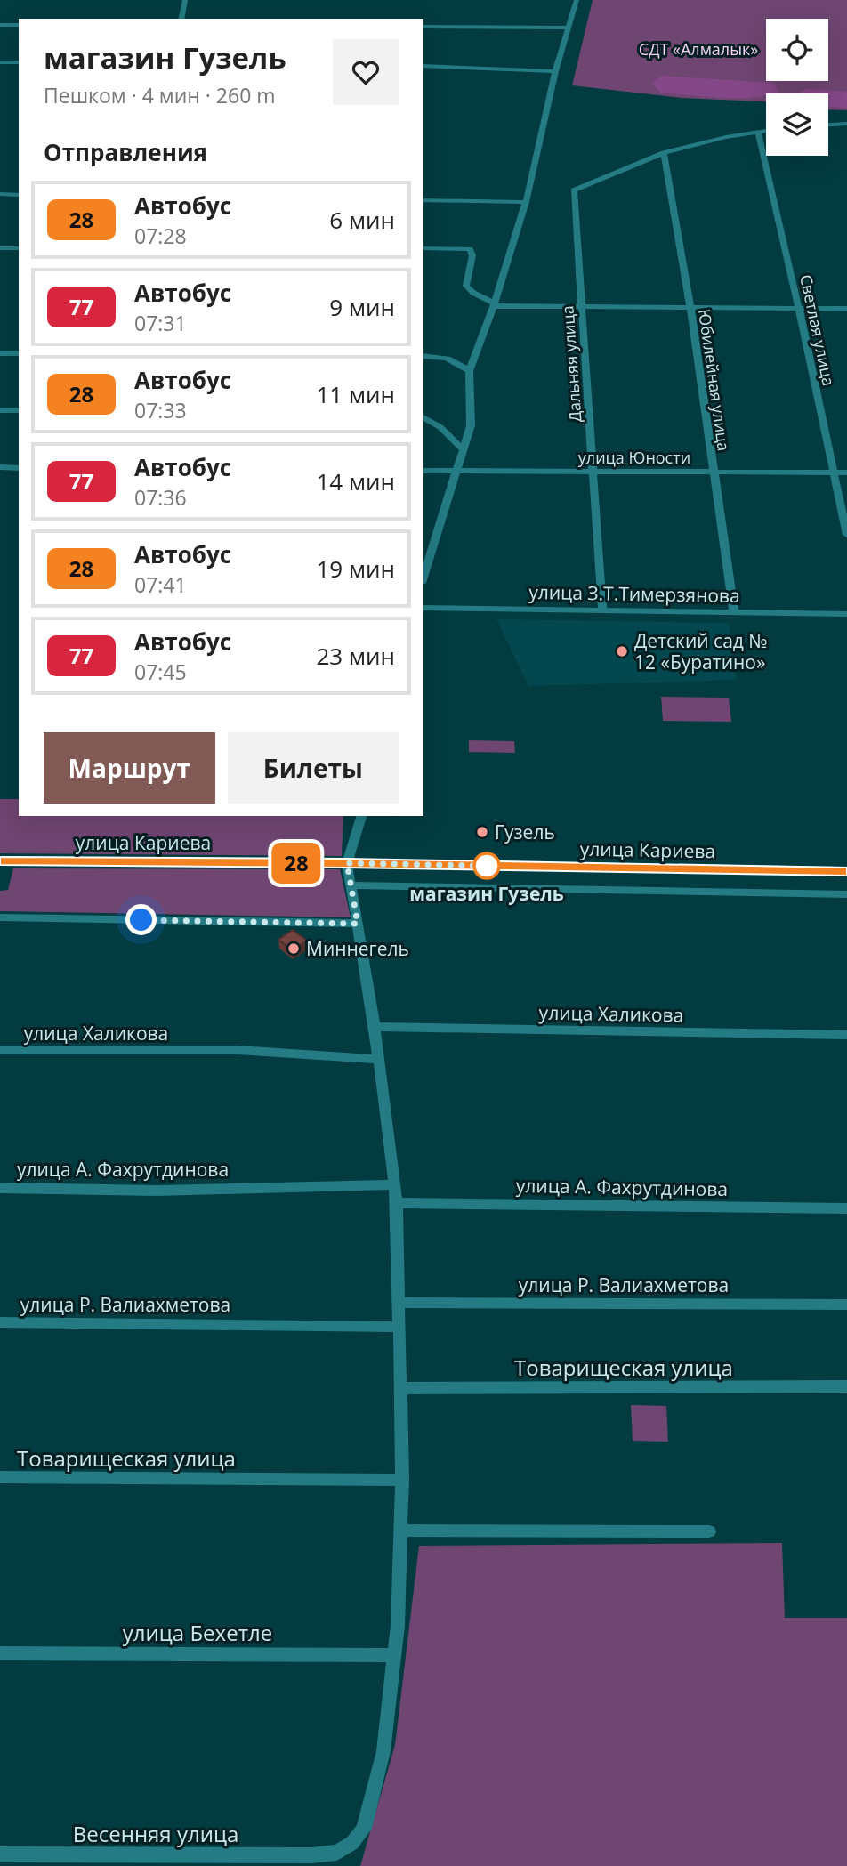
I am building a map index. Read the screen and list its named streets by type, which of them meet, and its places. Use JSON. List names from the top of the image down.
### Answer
{
  "streets": {
    "main road": ["улица Кариева"],
    "street": [
      "Светлая улица",
      "Дальняя улица",
      "Юбилейная улица",
      "улица Юности",
      "улица З.Т.Тимерзянова",
      "улица Халикова",
      "улица А. Фахрутдинова",
      "улица Р. Валиахметова",
      "Товарищеская улица",
      "улица Бехетле",
      "Весенняя улица"
    ]
  },
  "crossings": [
    ["Светлая улица", "улица Юности"],
    ["Дальняя улица", "Юбилейная улица"],
    ["Дальняя улица", "улица Юности"],
    ["Дальняя улица", "улица З.Т.Тимерзянова"],
    ["Юбилейная улица", "улица Юности"],
    ["Юбилейная улица", "улица З.Т.Тимерзянова"]
  ],
  "parks": ["СДТ «Алмалык»"],
  "places": [
    "Детский сад № 12 «Буратино»",
    "Гузель",
    "магазин Гузель",
    "Миннегель"
  ],
  "lines": ["bus line 28"],
  "page": {
    "on_map": "28",
    "heading": [
      ["магазин Гузель", "Пешком · 4 мин · 260 m"],
      "Отправления"
    ],
    "list": [
      {
        "mark": "28",
        "name": "Автобус",
        "note": "07:28",
        "value": "6 мин"
      },
      {
        "mark": "77",
        "name": "Автобус",
        "note": "07:31",
        "value": "9 мин"
      },
      {
        "mark": "28",
        "name": "Автобус",
        "note": "07:33",
        "value": "11 мин"
      },
      {
        "mark": "77",
        "name": "Автобус",
        "note": "07:36",
        "value": "14 мин"
      },
      {
        "mark": "28",
        "name": "Автобус",
        "note": "07:41",
        "value": "19 мин"
      },
      {
        "mark": "77",
        "name": "Автобус",
        "note": "07:45",
        "value": "23 мин"
      }
    ],
    "buttons": ["Маршрут", "Билеты"]
  }
}
